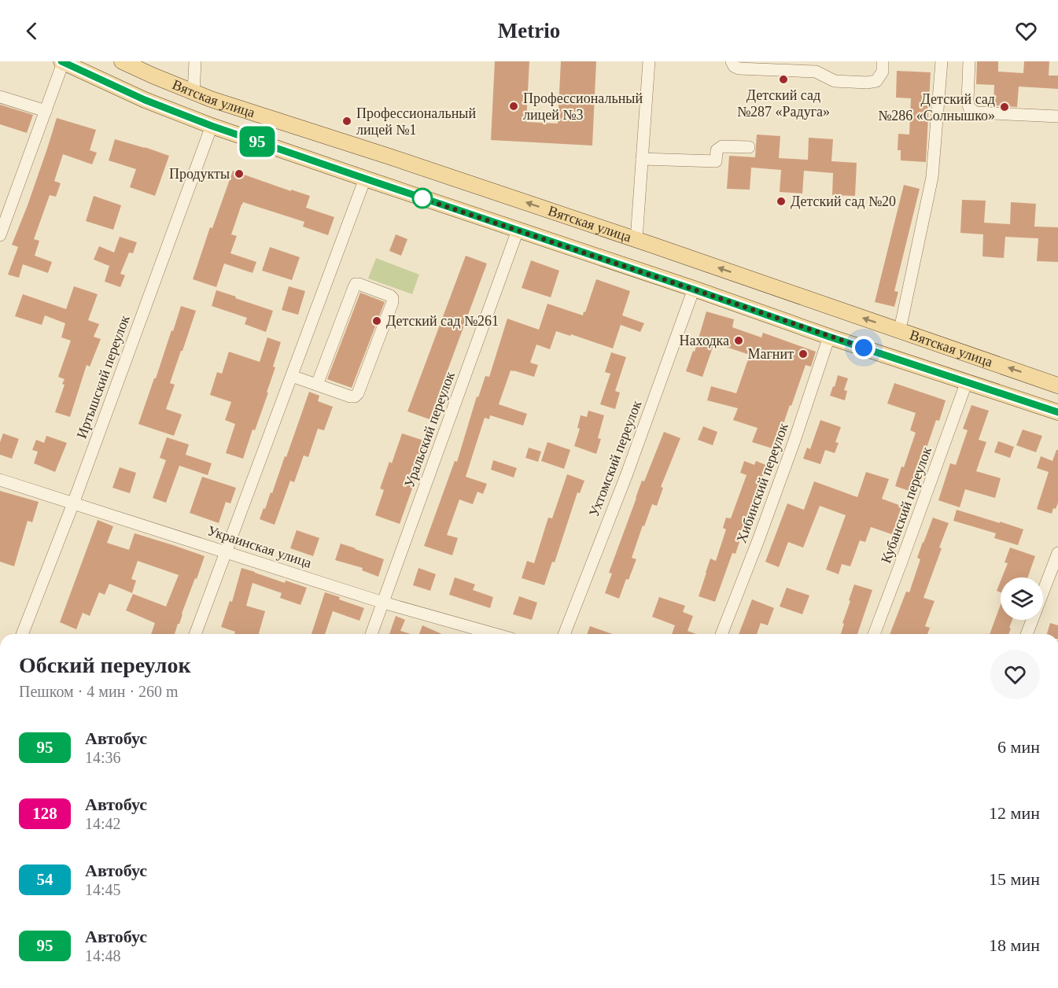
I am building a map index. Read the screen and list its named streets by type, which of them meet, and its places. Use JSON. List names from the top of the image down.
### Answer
{
  "streets": {
    "main road": ["Вятская улица"],
    "street": [
      "Иртышский переулок",
      "Уральский переулок",
      "Ухтомский переулок",
      "Хибинский переулок",
      "Кубанский переулок",
      "Украинская улица"
    ]
  },
  "crossings": [
    ["Вятская улица", "Иртышский переулок"],
    ["Вятская улица", "Уральский переулок"],
    ["Вятская улица", "Ухтомский переулок"],
    ["Вятская улица", "Хибинский переулок"],
    ["Вятская улица", "Кубанский переулок"],
    ["Иртышский переулок", "Украинская улица"],
    ["Уральский переулок", "Украинская улица"]
  ],
  "places": [
    "Детский сад №287 «Радуга»",
    "Профессиональный лицей №3",
    "Детский сад №286 «Солнышко»",
    "Профессиональный лицей №1",
    "Продукты",
    "Детский сад №20",
    "Детский сад №261",
    "Находка",
    "Магнит"
  ],
  "lines": ["bus line 95"],
  "page": {
    "header": "Metrio",
    "on_map": "95",
    "heading": ["Обский переулок", "Пешком · 4 мин · 260 m"],
    "list": [
      {
        "mark": "95",
        "name": "Автобус",
        "note": "14:36",
        "value": "6 мин"
      },
      {
        "mark": "128",
        "name": "Автобус",
        "note": "14:42",
        "value": "12 мин"
      },
      {
        "mark": "54",
        "name": "Автобус",
        "note": "14:45",
        "value": "15 мин"
      },
      {
        "mark": "95",
        "name": "Автобус",
        "note": "14:48",
        "value": "18 мин"
      }
    ]
  }
}
